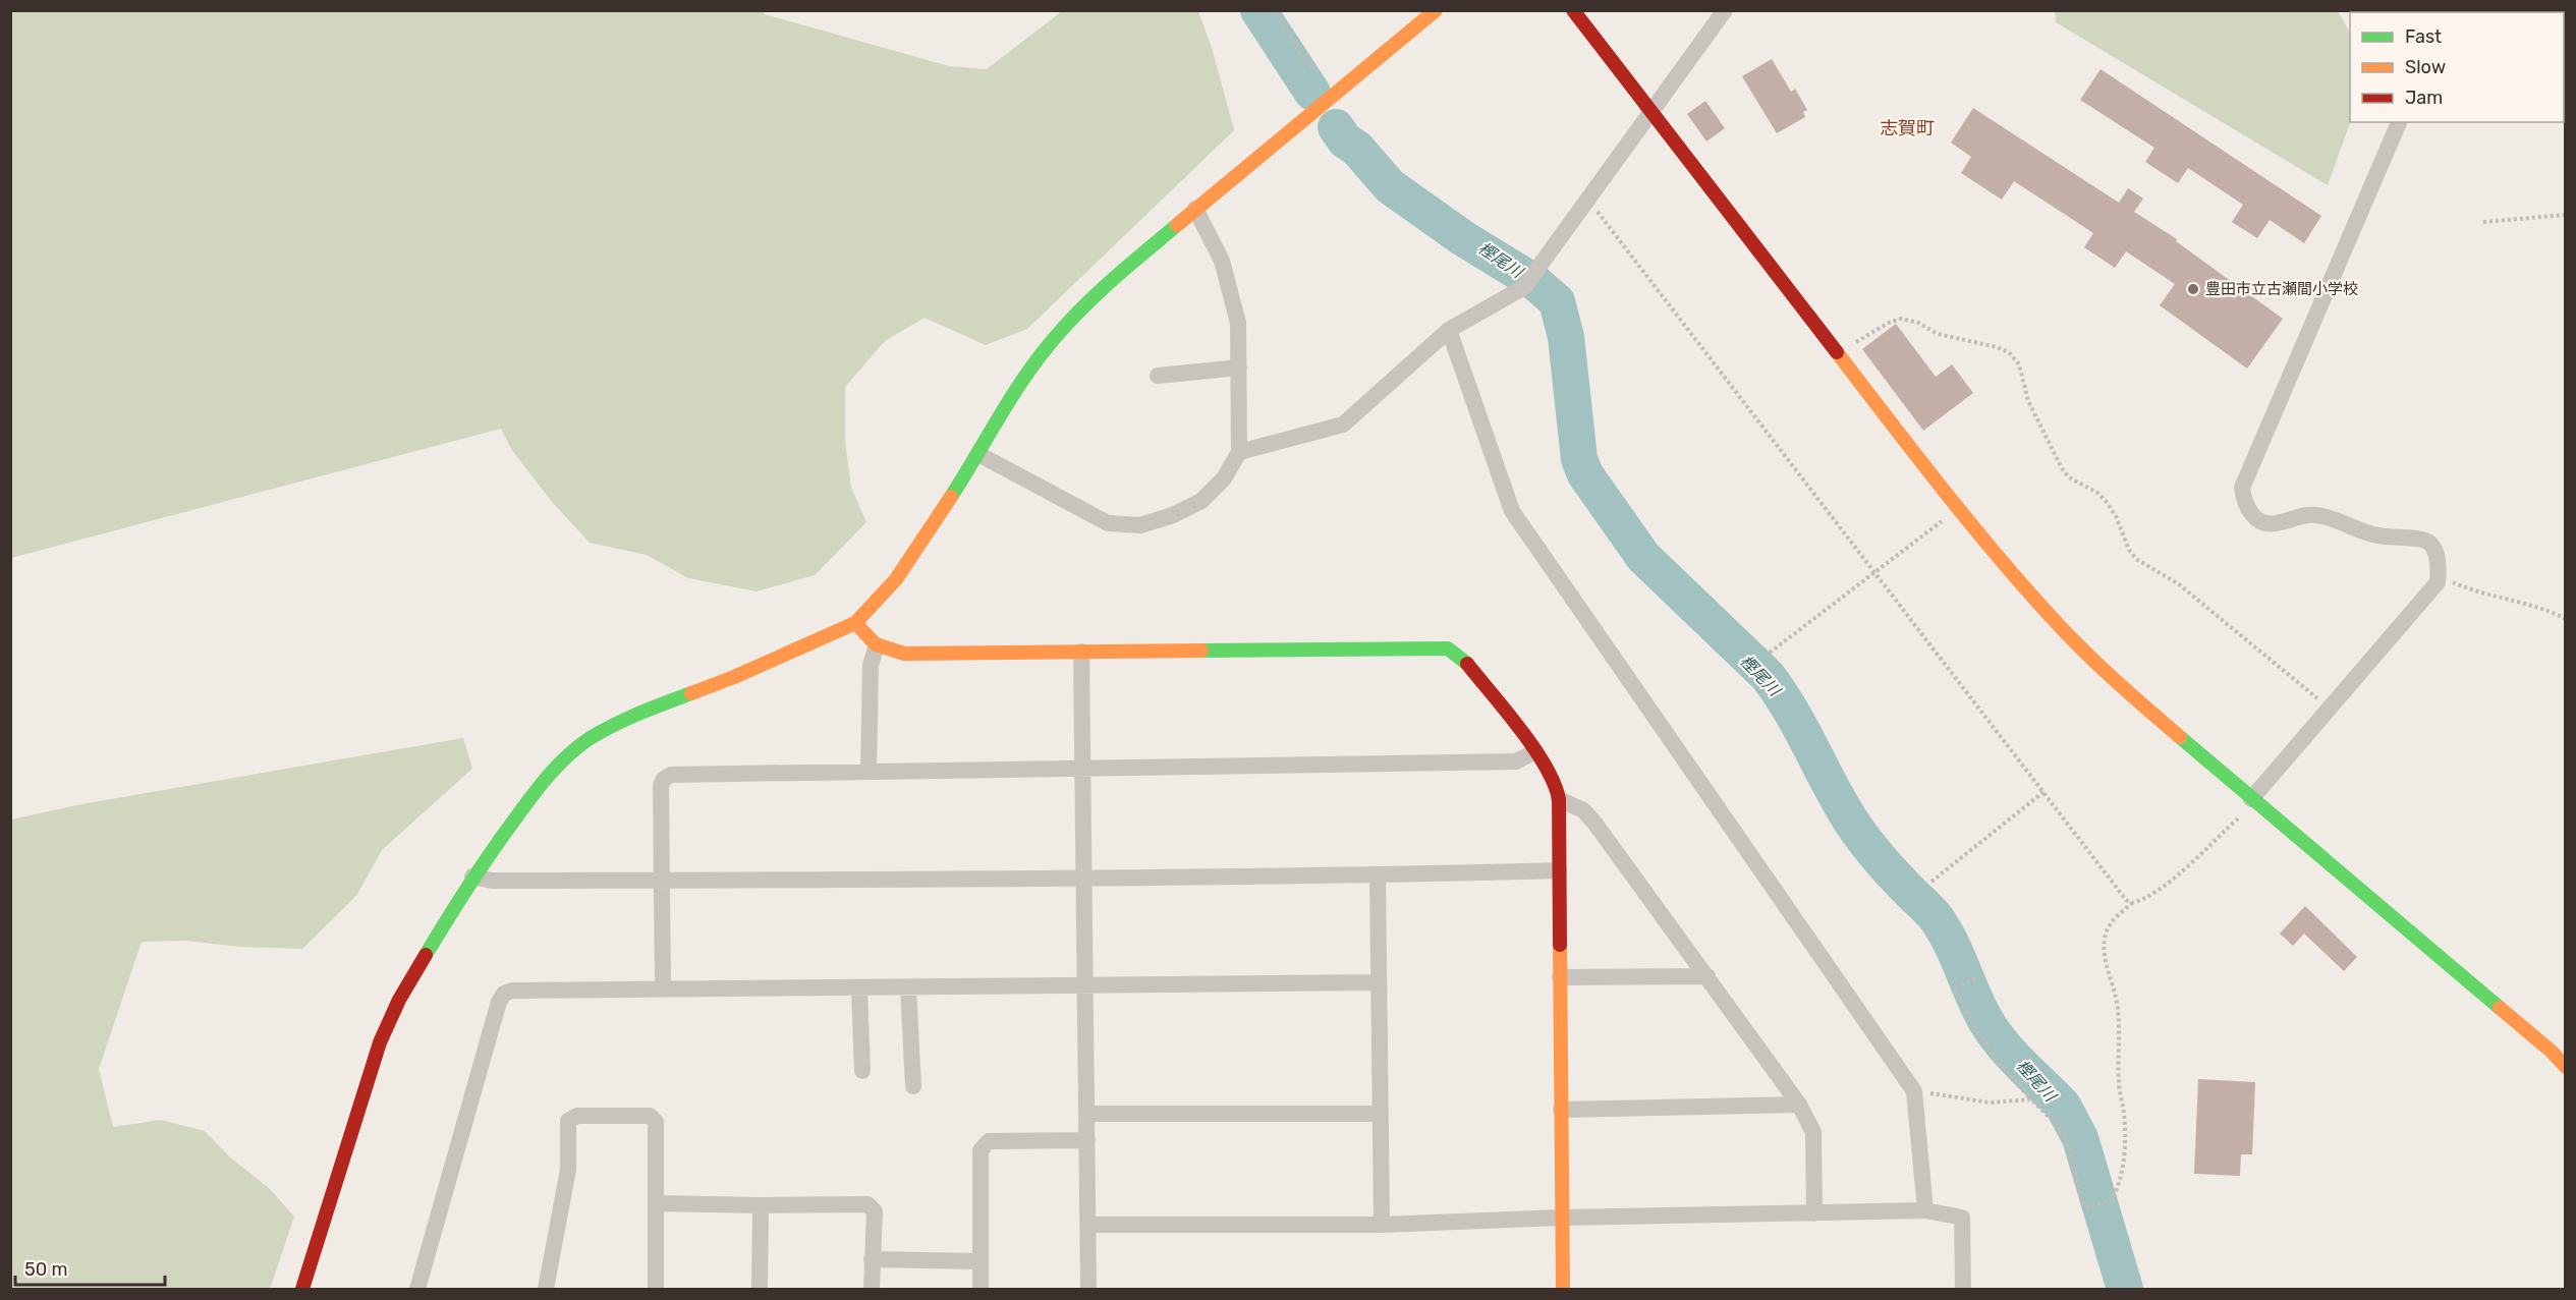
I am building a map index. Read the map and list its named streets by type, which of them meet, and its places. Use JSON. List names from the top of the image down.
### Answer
{
  "districts": ["志賀町"],
  "water": ["樫尾川"],
  "places": ["豊田市立古瀬間小学校"],
  "legend": ["Fast", "Slow", "Jam"],
  "scale_bar": "50 m"
}
